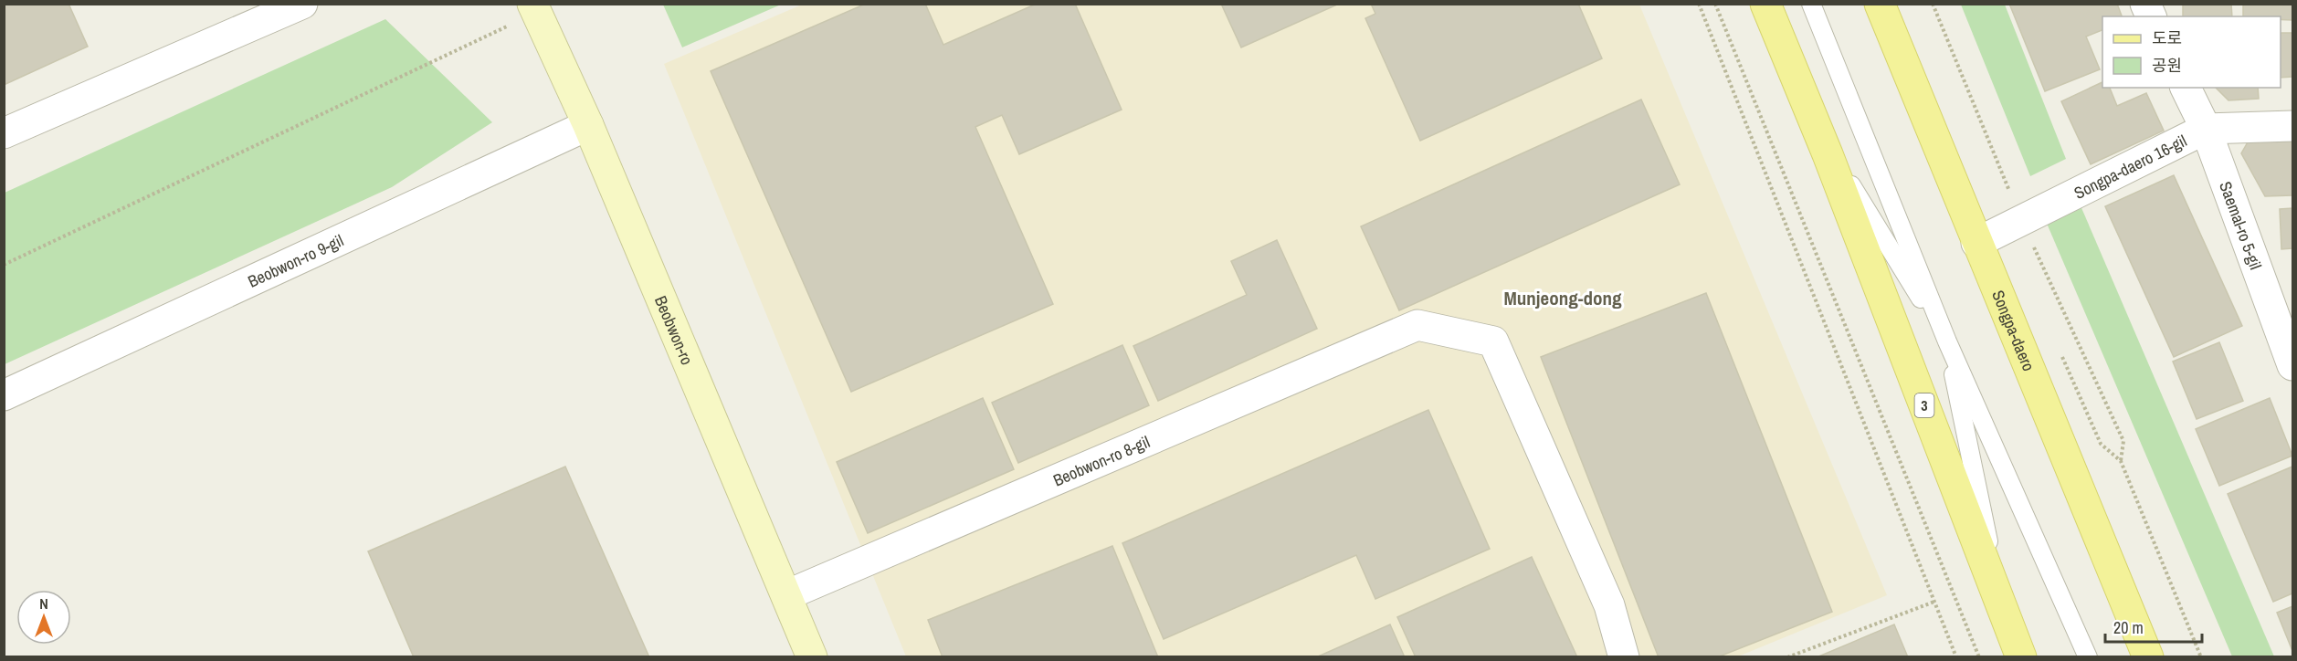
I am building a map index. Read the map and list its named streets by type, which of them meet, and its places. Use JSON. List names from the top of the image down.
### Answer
{
  "streets": {
    "main road": ["Songpa-daero", "3"],
    "street": [
      "Songpa-daero 16-gil",
      "Saemal-ro 5-gil",
      "Beobwon-ro 9-gil",
      "Beobwon-ro",
      "Beobwon-ro 8-gil"
    ]
  },
  "crossings": [
    ["Songpa-daero 16-gil", "Saemal-ro 5-gil"],
    ["Songpa-daero 16-gil", "Songpa-daero"],
    ["Beobwon-ro 9-gil", "Beobwon-ro"],
    ["Beobwon-ro", "Beobwon-ro 8-gil"]
  ],
  "districts": ["Munjeong-dong"],
  "legend": ["도로", "공원"],
  "scale_bar": "20 m",
  "north": "top"
}
